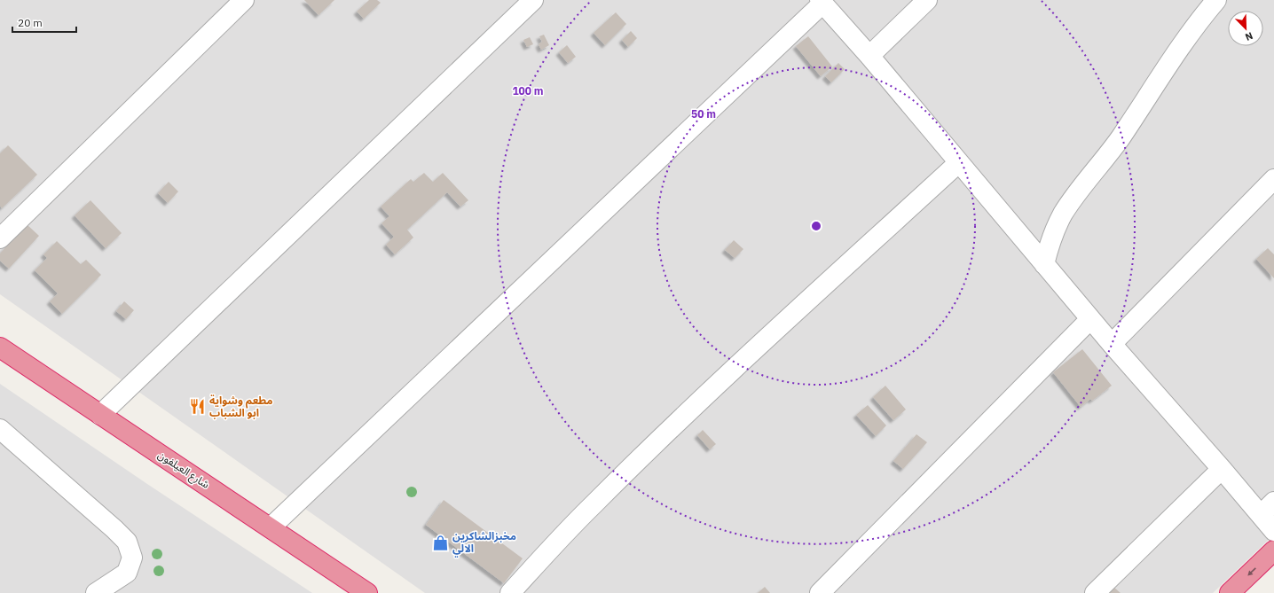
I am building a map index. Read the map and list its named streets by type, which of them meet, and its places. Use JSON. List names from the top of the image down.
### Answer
{
  "streets": {
    "highway": ["شارع العيلفون"]
  },
  "places": {
    "restaurant": ["مطعم وشواية ابو الشباب"],
    "shop": ["مخبزالشاكرين الالي"]
  },
  "scale_bar": "20 m",
  "north": "bottom right",
  "rings": ["100 m", "50 m"]
}
